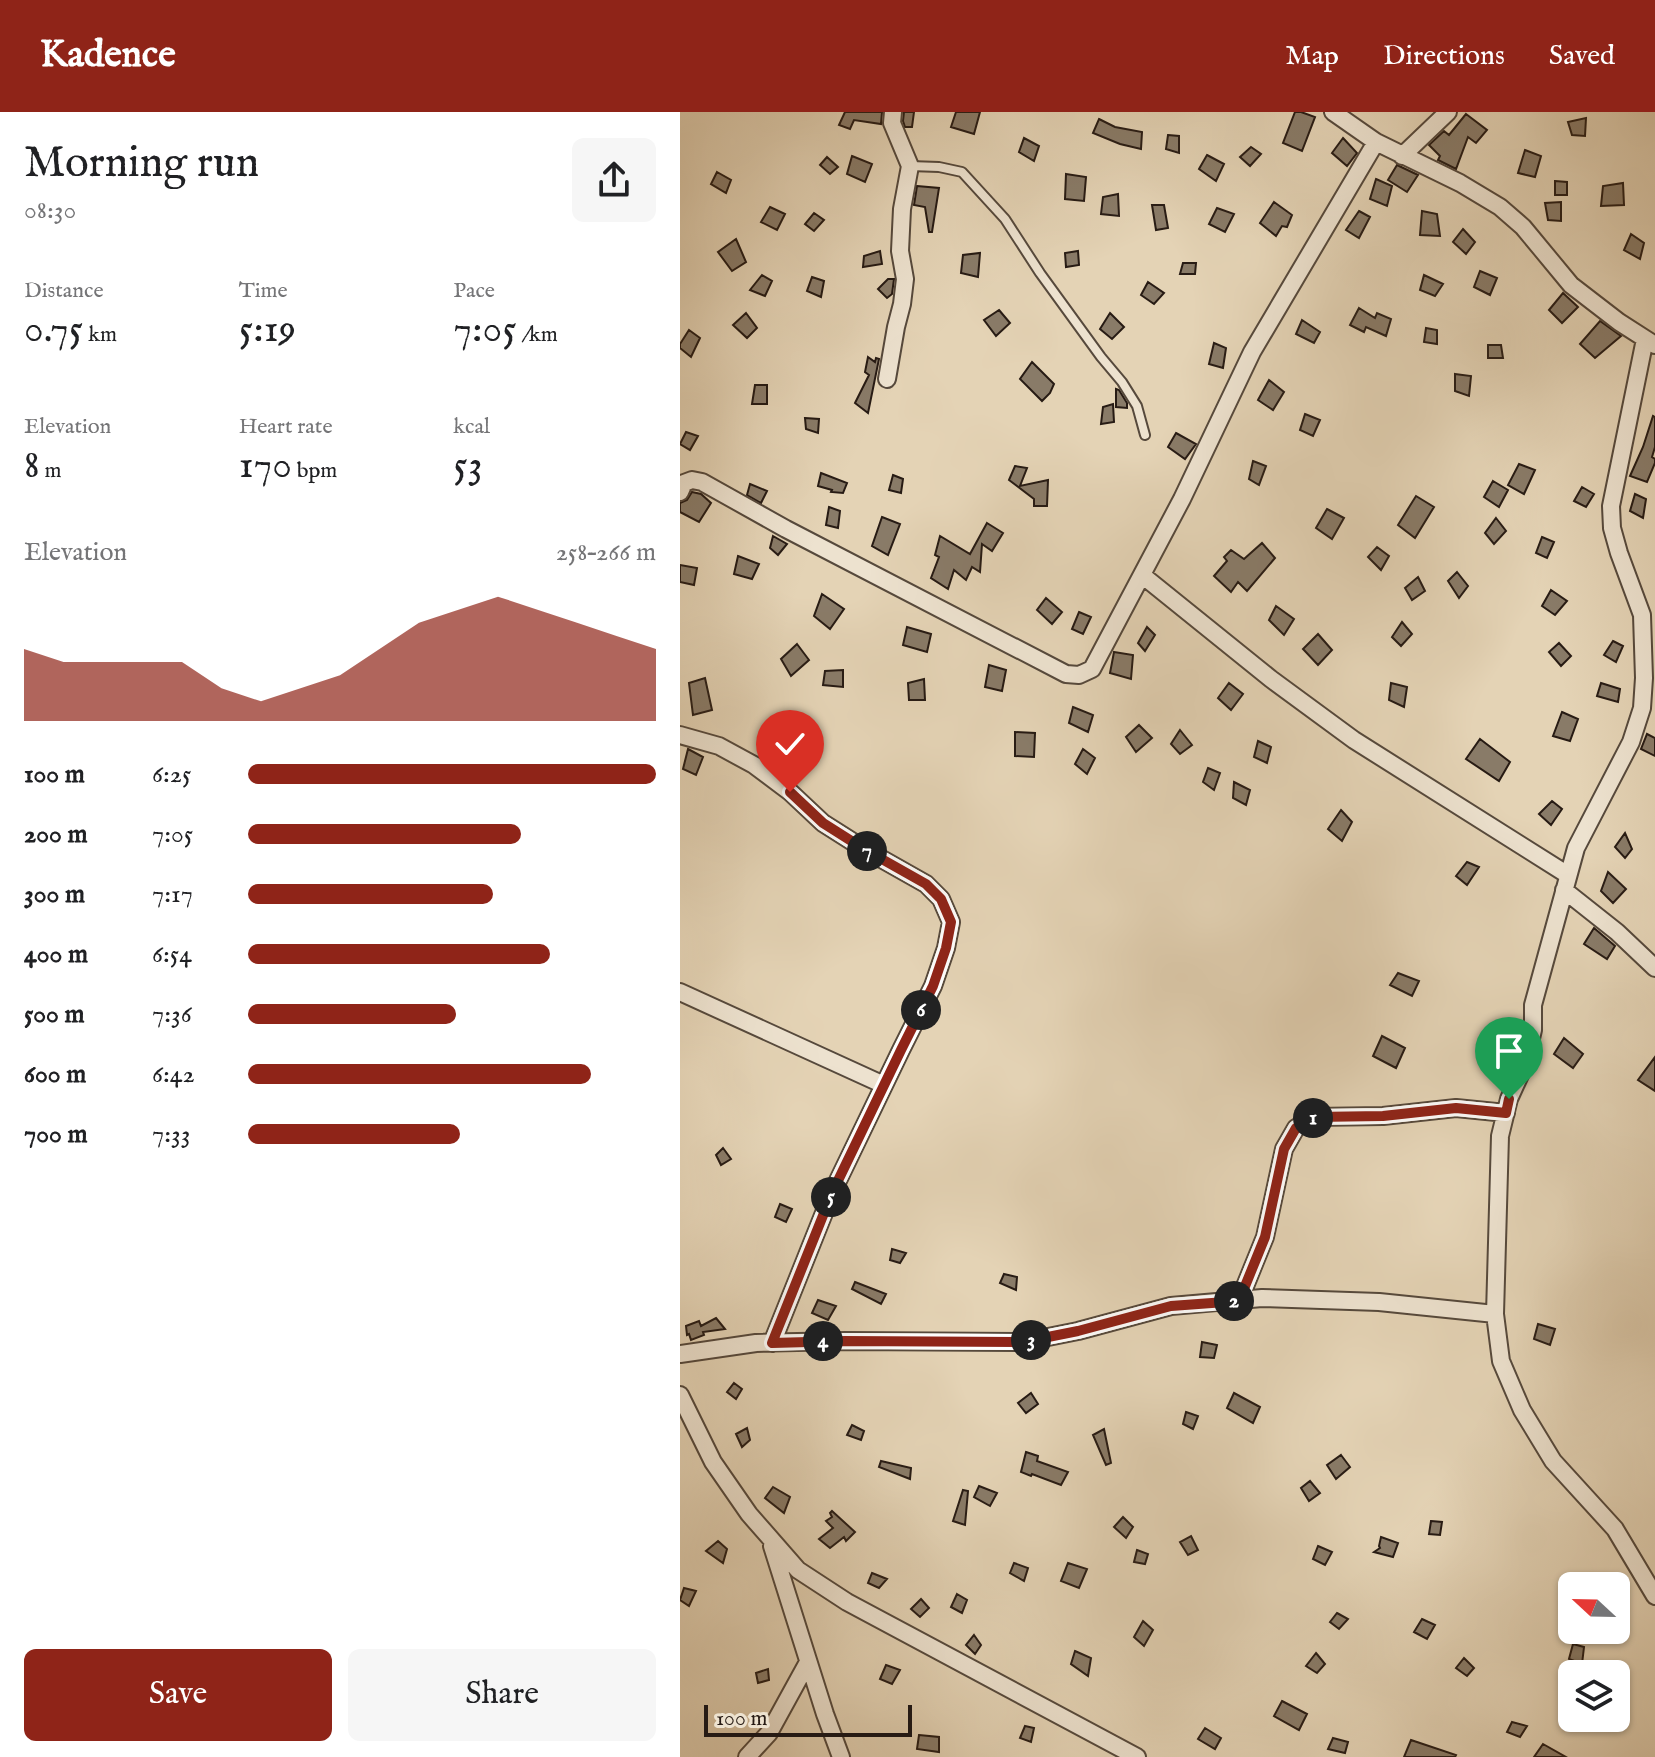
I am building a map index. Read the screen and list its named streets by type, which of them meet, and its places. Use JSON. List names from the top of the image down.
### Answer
{
  "scale_bar": "100 m",
  "north": "left",
  "page": {
    "header": "Kadence",
    "nav": ["Map", "Directions", "Saved"],
    "heading": ["Morning run", "08:30"],
    "stats": [
      ["Distance", "0.75 km"],
      ["Time", "5:19"],
      ["Pace", "7:05 /km"],
      ["Elevation", "8 m"],
      ["Heart rate", "170 bpm"],
      ["kcal", "53"]
    ],
    "chart": ["Elevation", "258–266 m"],
    "list": [
      {
        "name": "100 m",
        "note": "6:25"
      },
      {
        "name": "200 m",
        "note": "7:05"
      },
      {
        "name": "300 m",
        "note": "7:17"
      },
      {
        "name": "400 m",
        "note": "6:54"
      },
      {
        "name": "500 m",
        "note": "7:36"
      },
      {
        "name": "600 m",
        "note": "6:42"
      },
      {
        "name": "700 m",
        "note": "7:33"
      }
    ],
    "pins": [
      "7",
      "6",
      "1",
      "5",
      "2",
      "3",
      "4"
    ],
    "buttons": ["Save", "Share"],
    "scale": "100 m"
  }
}
